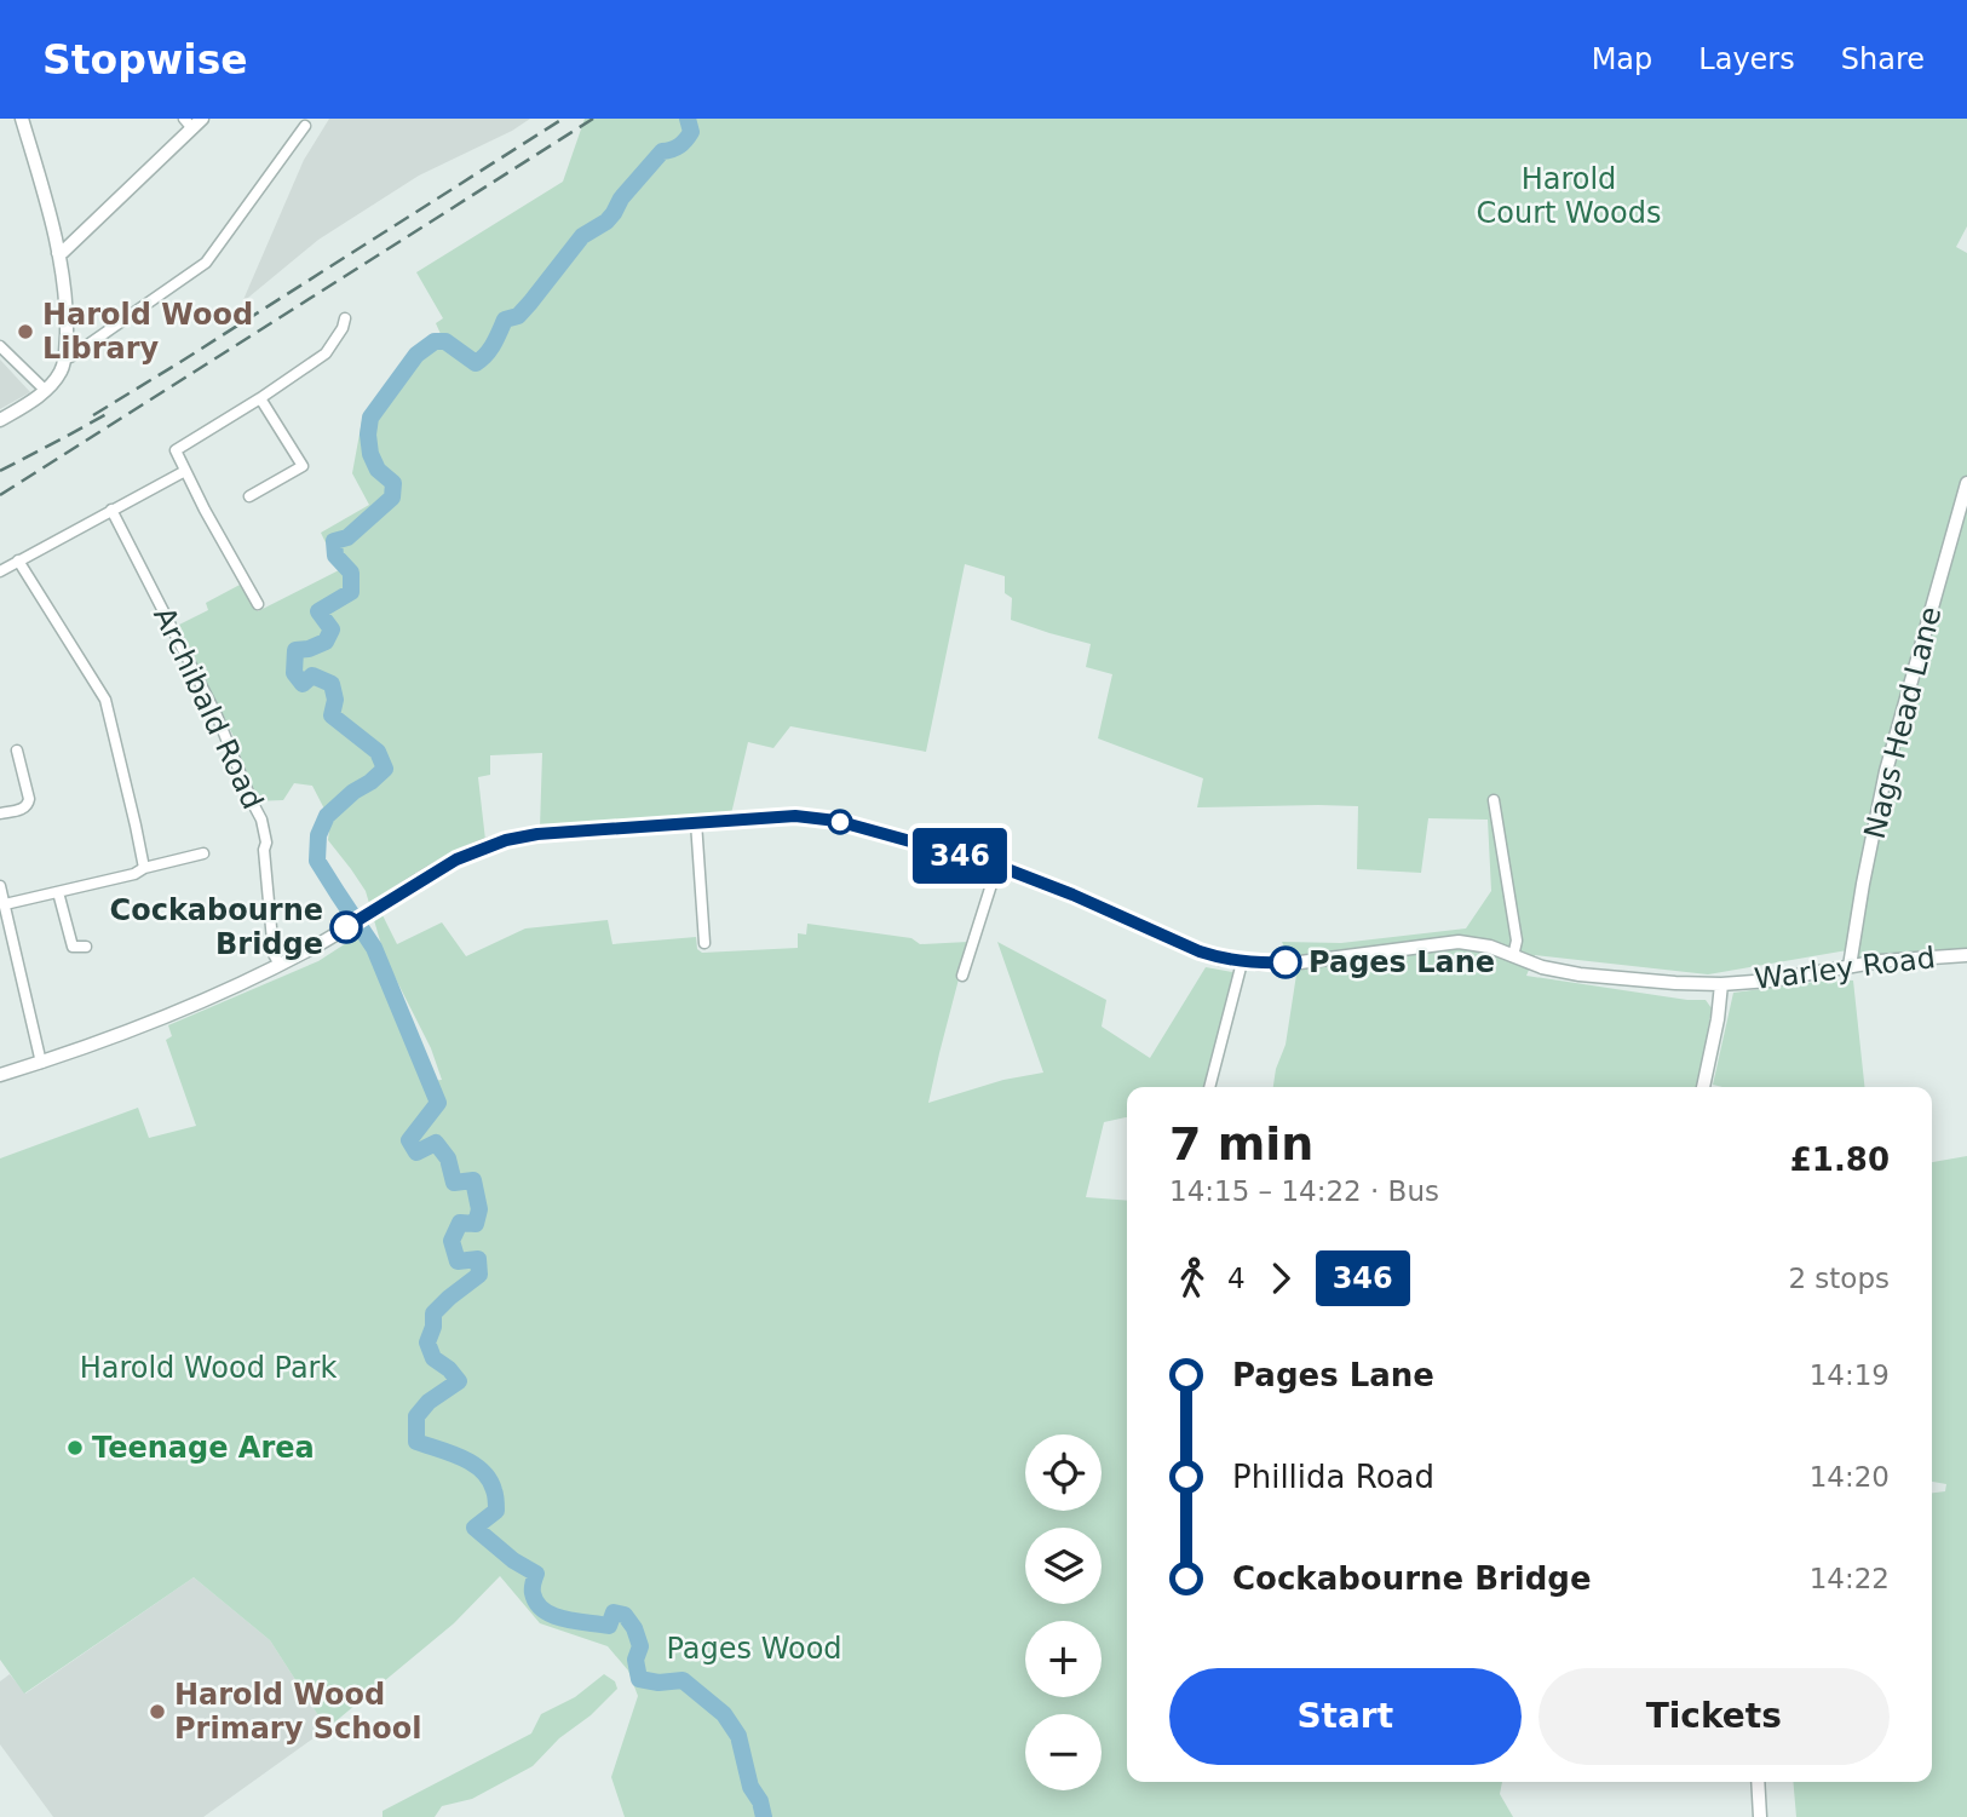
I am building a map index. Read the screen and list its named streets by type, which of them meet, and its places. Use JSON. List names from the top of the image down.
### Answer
{
  "streets": {
    "street": ["Archibald Road", "Nags Head Lane", "Warley Road"]
  },
  "crossings": [
    ["Archibald Road", "Warley Road"],
    ["Nags Head Lane", "Warley Road"]
  ],
  "parks": ["Harold Court Woods", "Harold Wood Park", "Pages Wood"],
  "places": [
    "Harold Wood Library",
    "Cockabourne Bridge",
    "Pages Lane",
    "Teenage Area",
    "Harold Wood Primary School"
  ],
  "lines": ["bus line 346"],
  "page": {
    "header": "Stopwise",
    "nav": ["Map", "Layers", "Share"],
    "on_map": "346",
    "heading": ["7 min", "14:15 – 14:22 · Bus", "£1.80"],
    "legs": ["4", "346", "2 stops"],
    "list": [
      {
        "name": "Pages Lane",
        "value": "14:19"
      },
      {
        "name": "Phillida Road",
        "value": "14:20"
      },
      {
        "name": "Cockabourne Bridge",
        "value": "14:22"
      }
    ],
    "map_buttons": ["+", "−"],
    "buttons": ["Start", "Tickets"]
  }
}
